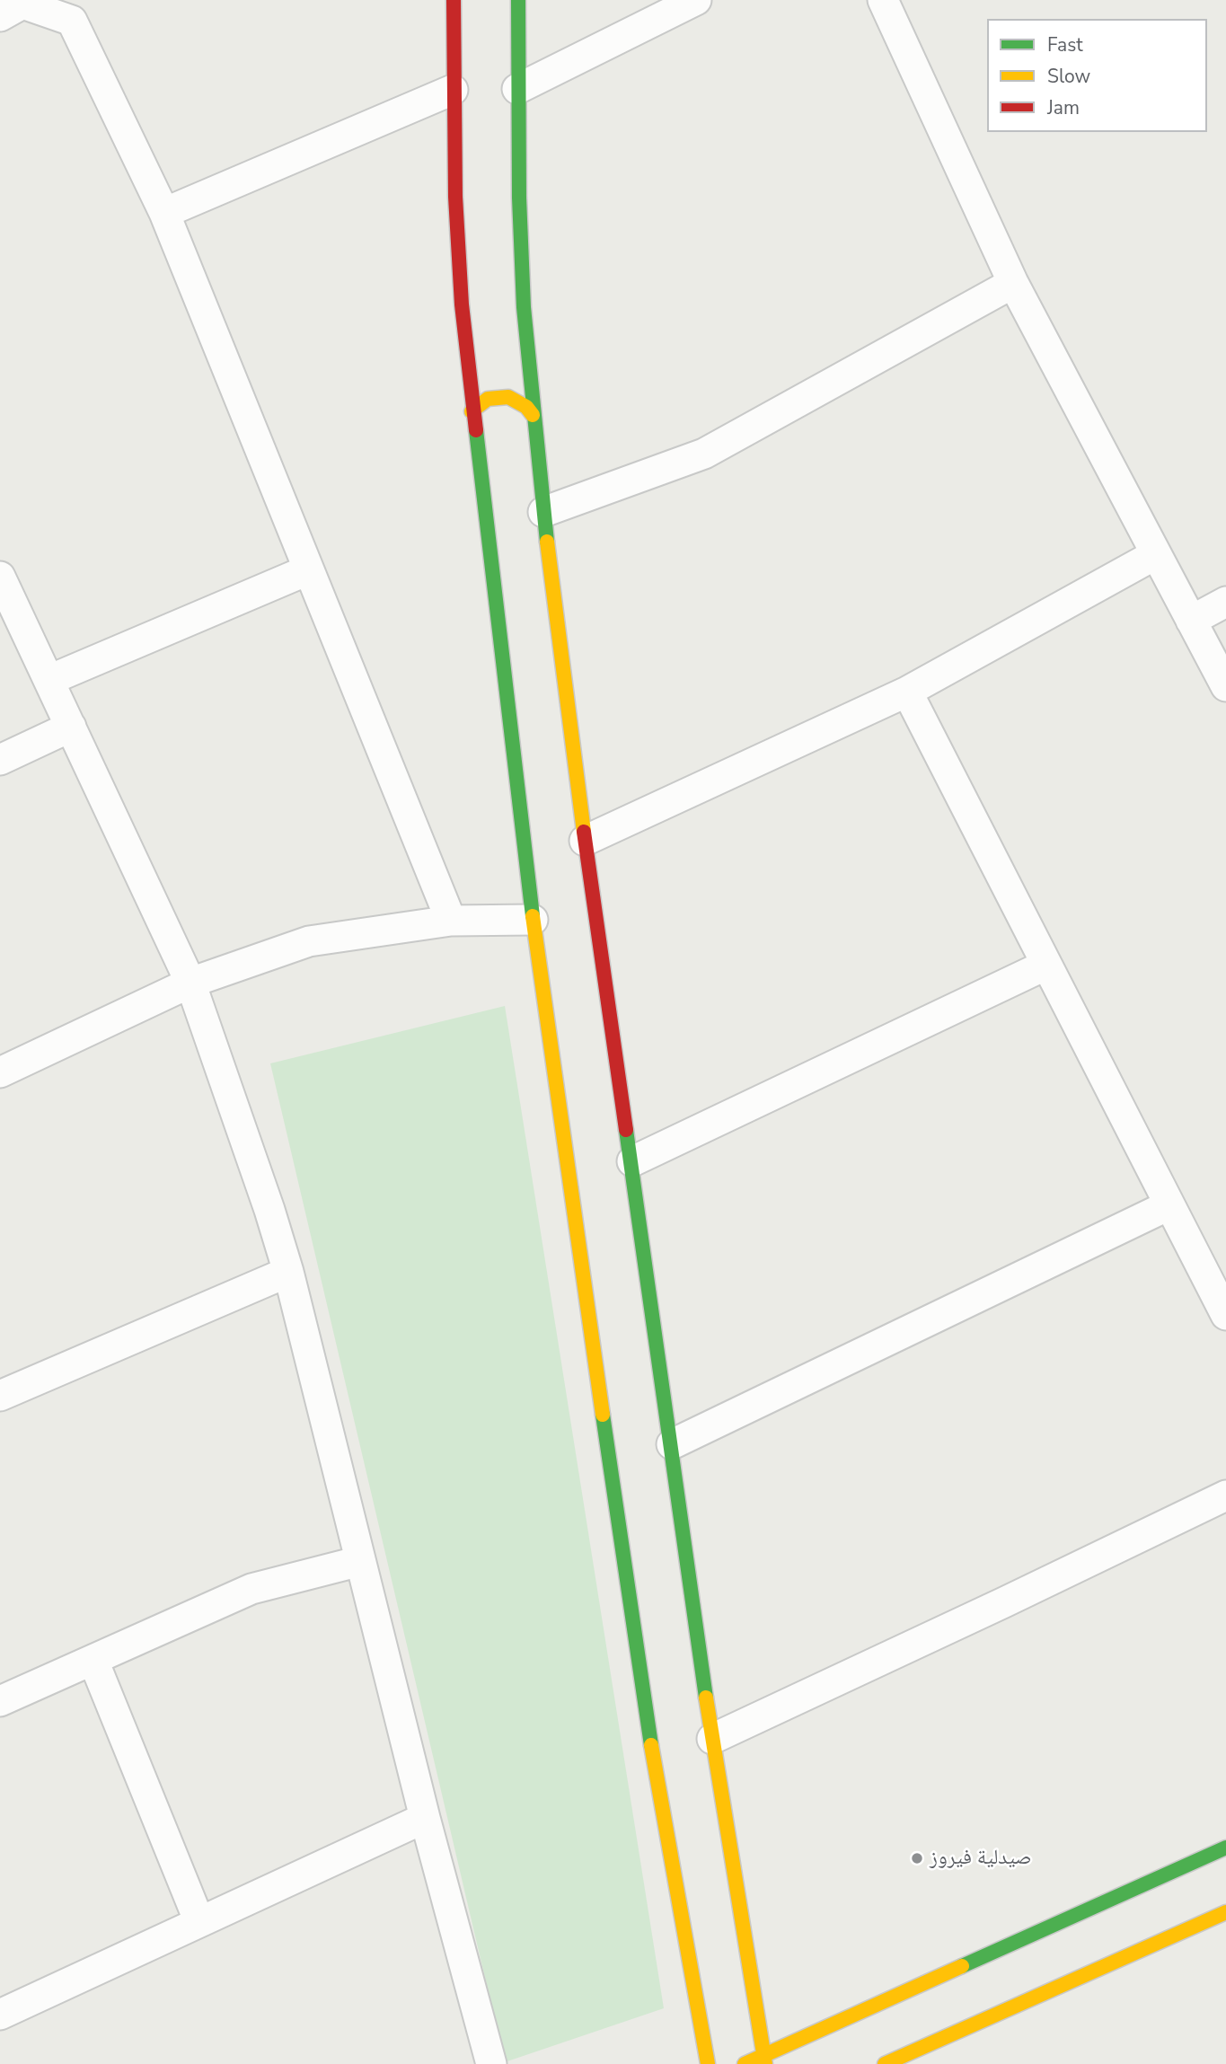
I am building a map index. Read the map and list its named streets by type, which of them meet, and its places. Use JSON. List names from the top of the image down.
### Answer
{
  "places": ["صيدلية فيروز"],
  "legend": ["Fast", "Slow", "Jam"]
}
